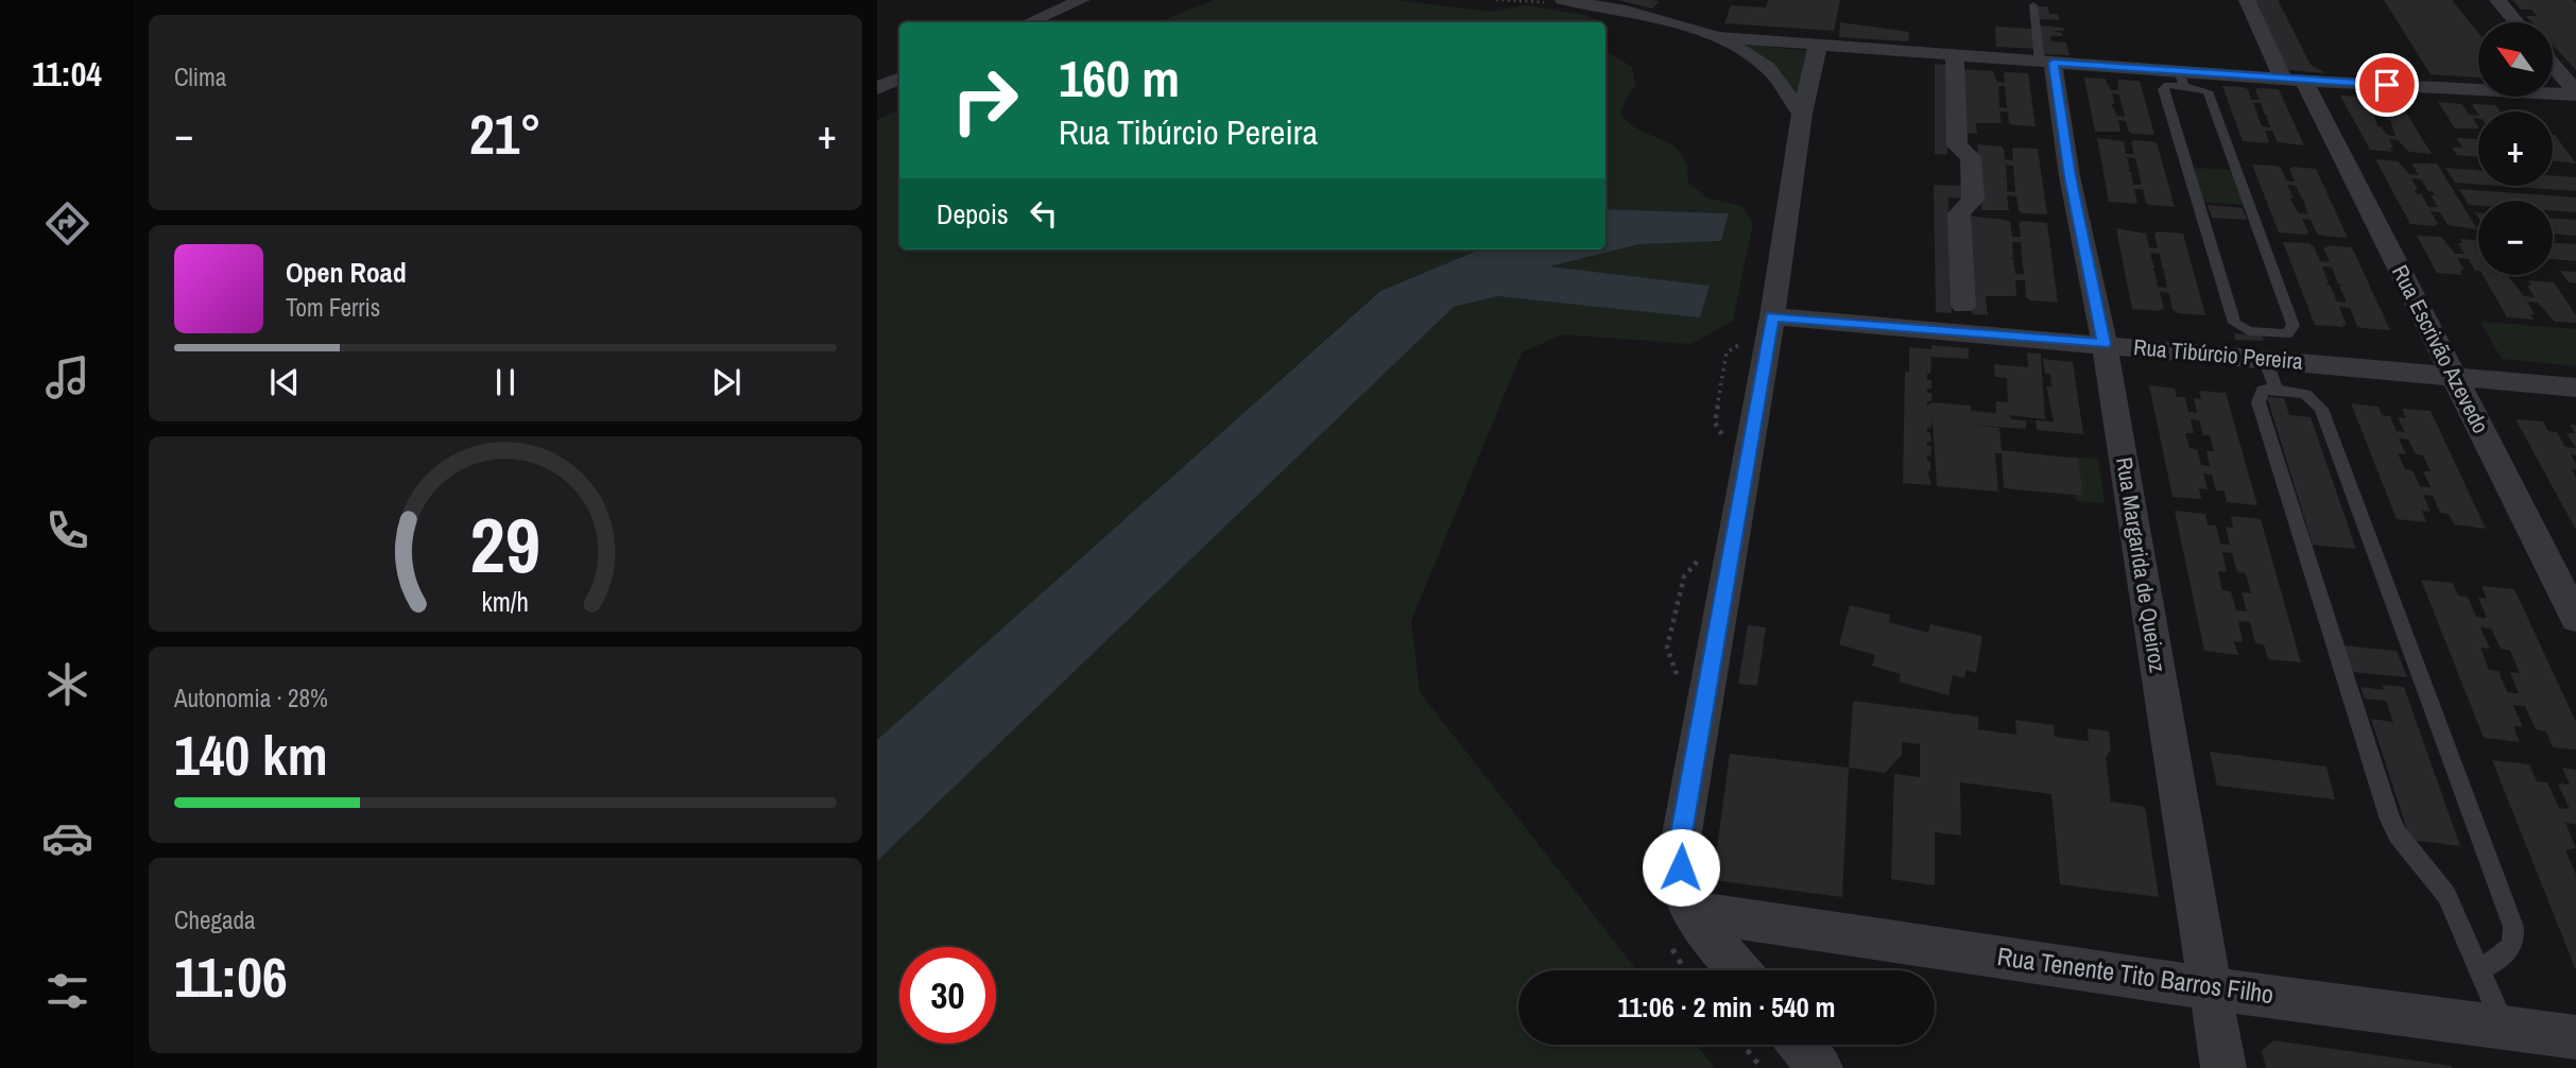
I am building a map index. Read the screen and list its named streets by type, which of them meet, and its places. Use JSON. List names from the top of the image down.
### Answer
{
  "streets": {
    "street": [
      "Rua Escrivão Azevedo",
      "Rua Tibúrcio Pereira",
      "Rua Margarida de Queiroz",
      "Rua Tenente Tito Barros Filho"
    ]
  },
  "crossings": [
    ["Rua Escrivão Azevedo", "Rua Tibúrcio Pereira"],
    ["Rua Tibúrcio Pereira", "Rua Margarida de Queiroz"],
    ["Rua Margarida de Queiroz", "Rua Tenente Tito Barros Filho"]
  ],
  "north": "top left",
  "page": {
    "tabs": "11:04",
    "tile": [
      "Clima",
      ["Autonomia · 28%", "140 km"],
      ["Chegada", "11:06"]
    ],
    "map_buttons": ["+", "−"],
    "turn": ["160 m", "Rua Tibúrcio Pereira"],
    "heat": ["−", "21°", "+"],
    "then": "Depois",
    "song": ["Open Road", "Tom Ferris"],
    "limit": "30",
    "trip": "11:06 · 2 min · 540 m",
    "gauge": ["29", "km/h"]
  }
}
